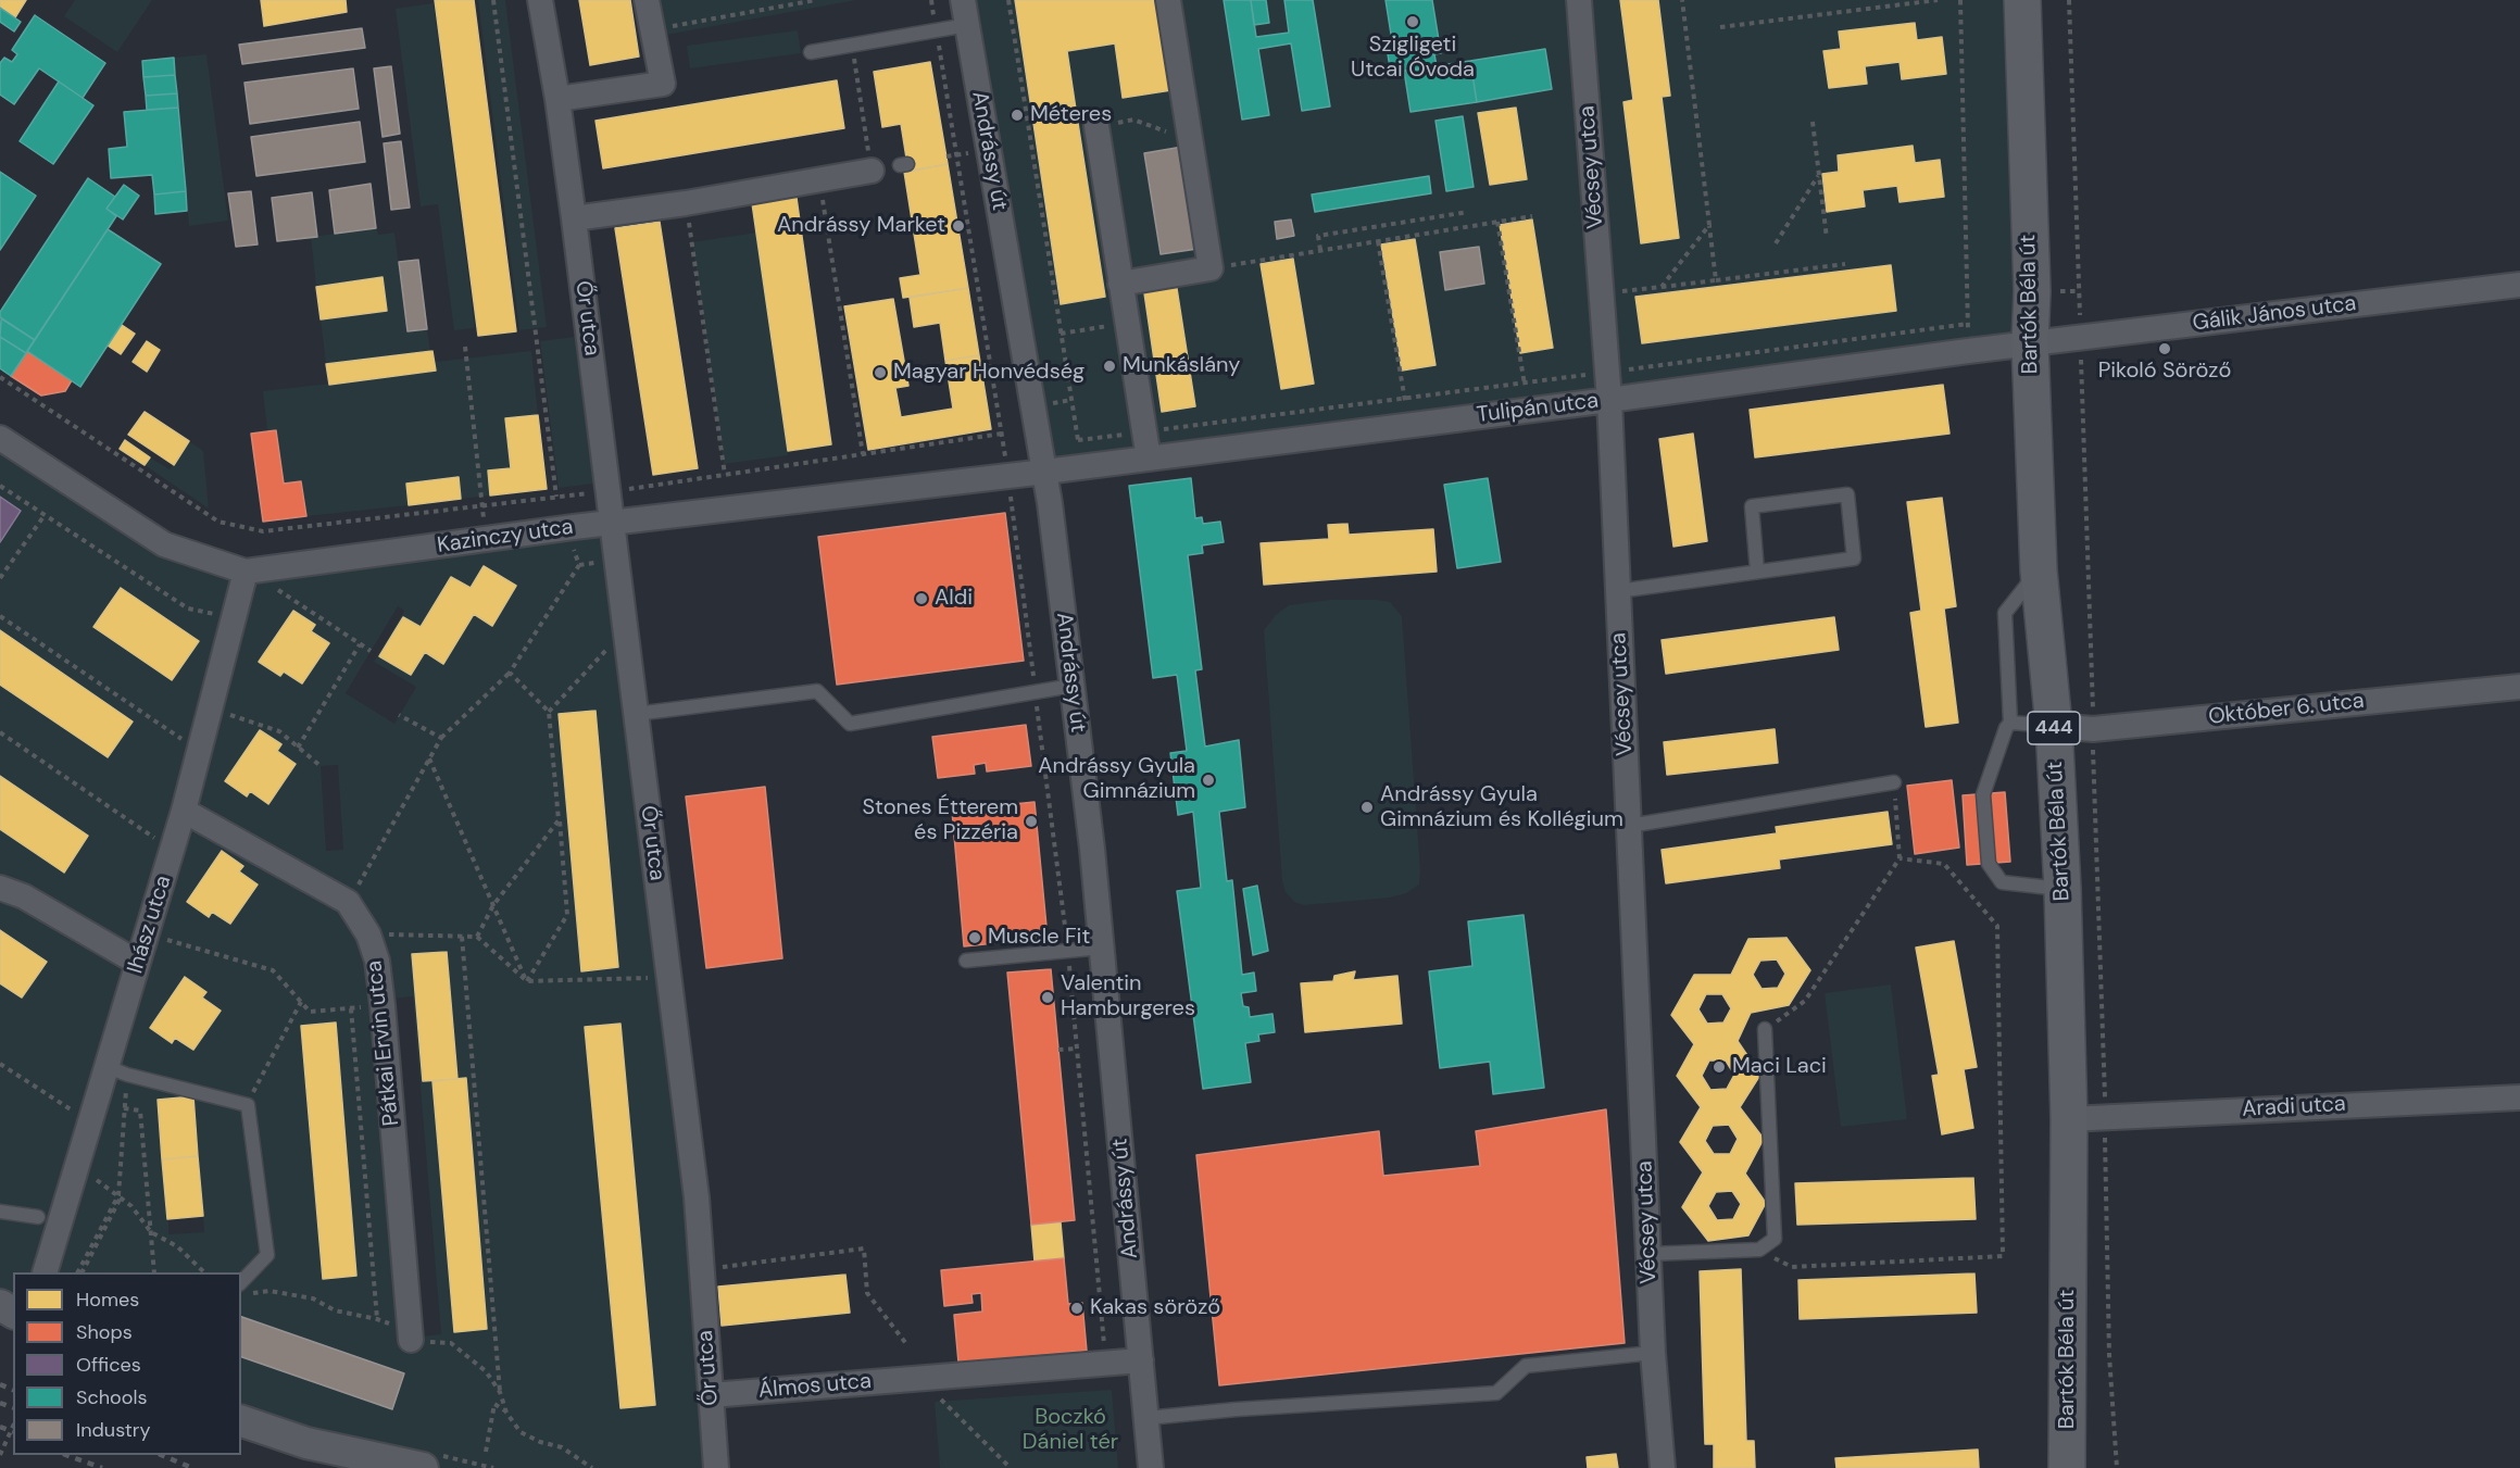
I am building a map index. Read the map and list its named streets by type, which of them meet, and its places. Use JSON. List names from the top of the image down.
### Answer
{
  "streets": {
    "main road": ["Bartók Béla út", "444"],
    "street": [
      "Andrássy út",
      "Vécsey utca",
      "Gálik János utca",
      "Őr utca",
      "Tulipán utca",
      "Kazinczy utca",
      "Október 6. utca",
      "Ihász utca",
      "Pátkai Ervin utca",
      "Aradi utca",
      "Álmos utca"
    ]
  },
  "crossings": [
    ["Andrássy út", "Tulipán utca"],
    ["Andrássy út", "Kazinczy utca"],
    ["Andrássy út", "Álmos utca"],
    ["Vécsey utca", "Tulipán utca"],
    ["Bartók Béla út", "Gálik János utca"],
    ["Bartók Béla út", "Tulipán utca"],
    ["Bartók Béla út", "Október 6. utca"],
    ["Bartók Béla út", "Aradi utca"],
    ["Gálik János utca", "Tulipán utca"],
    ["Őr utca", "Kazinczy utca"],
    ["Őr utca", "Álmos utca"],
    ["Tulipán utca", "Kazinczy utca"],
    ["Kazinczy utca", "Ihász utca"],
    ["Ihász utca", "Pátkai Ervin utca"]
  ],
  "parks": ["Boczkó Dániel tér"],
  "places": [
    "Szigligeti Utcai Óvoda",
    "Méteres",
    "Andrássy Market",
    "Pikoló Söröző",
    "Munkáslány",
    "Magyar Honvédség",
    "Aldi",
    "Andrássy Gyula Gimnázium",
    "Andrássy Gyula Gimnázium és Kollégium",
    "Stones Étterem és Pizzéria",
    "Muscle Fit",
    "Valentin Hamburgeres",
    "Maci Laci",
    "Kakas söröző"
  ],
  "legend": [
    "Homes",
    "Shops",
    "Offices",
    "Schools",
    "Industry"
  ]
}
